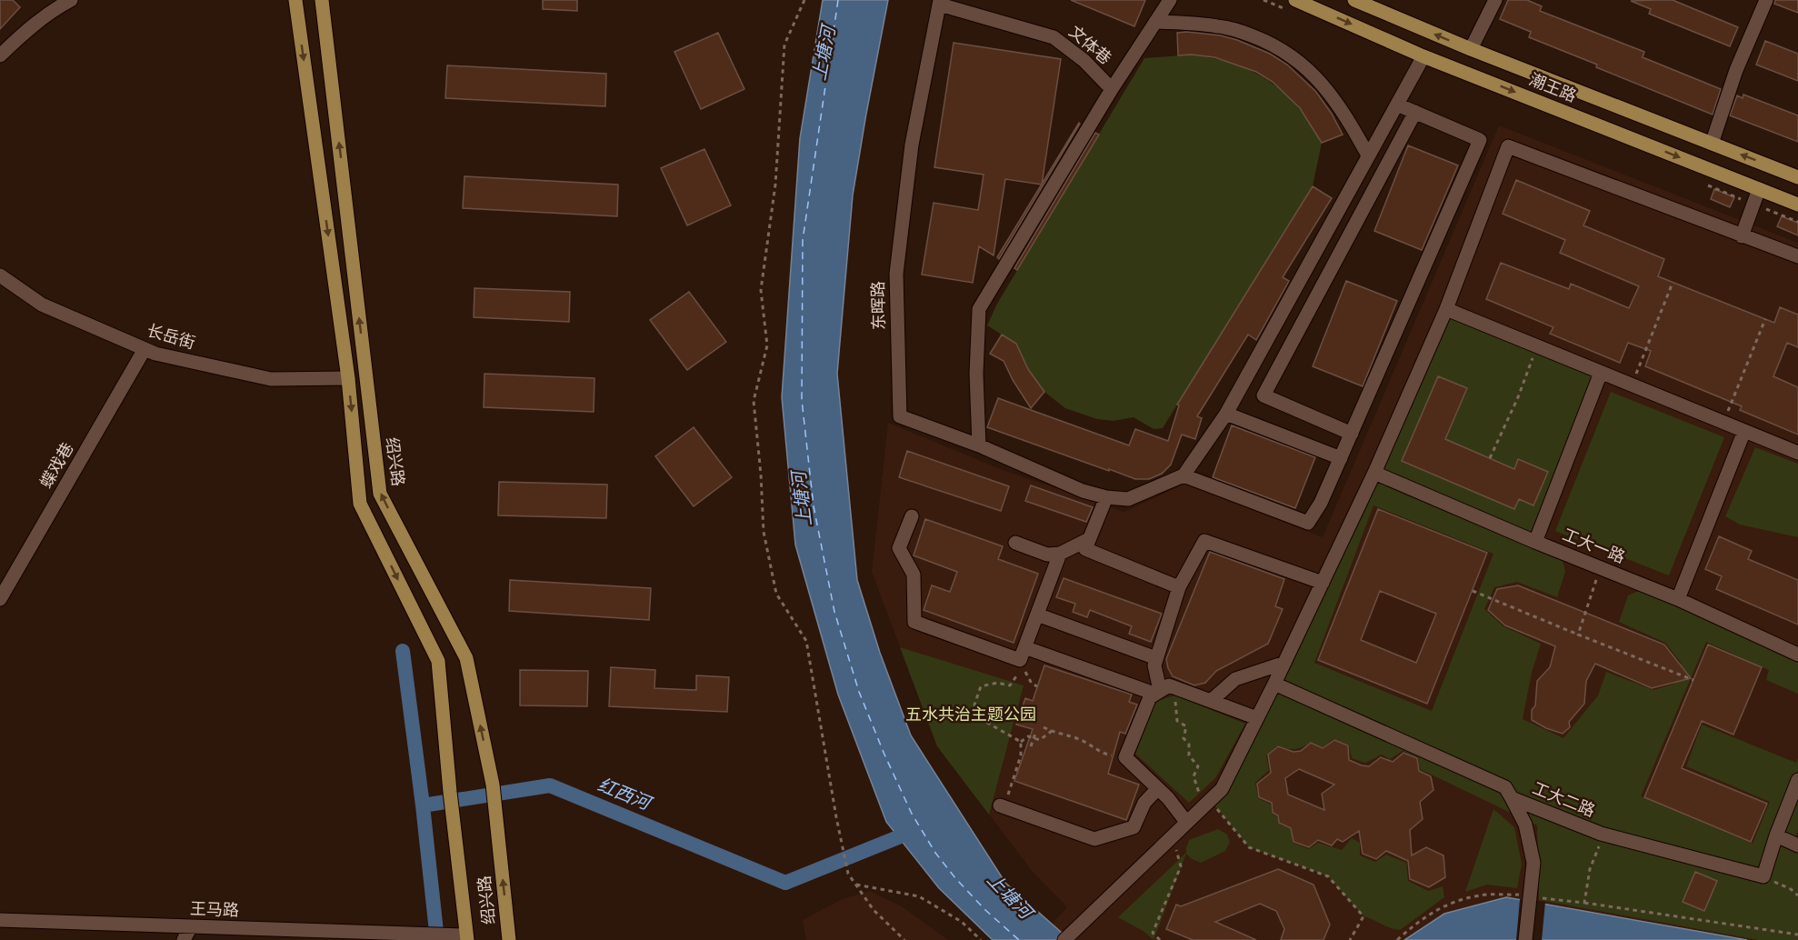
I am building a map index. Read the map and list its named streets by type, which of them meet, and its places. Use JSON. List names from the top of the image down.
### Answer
{
  "streets": {
    "main road": ["潮王路", "绍兴路"],
    "street": [
      "文体巷",
      "东晖路",
      "长岳街",
      "蝶戏巷",
      "工大一路",
      "工大二路",
      "王马路"
    ]
  },
  "crossings": [
    ["文体巷", "东晖路"],
    ["长岳街", "绍兴路"],
    ["长岳街", "蝶戏巷"],
    ["绍兴路", "王马路"]
  ],
  "water": ["上塘河", "红西河"],
  "parks": ["五水共治主题公园"]
}
